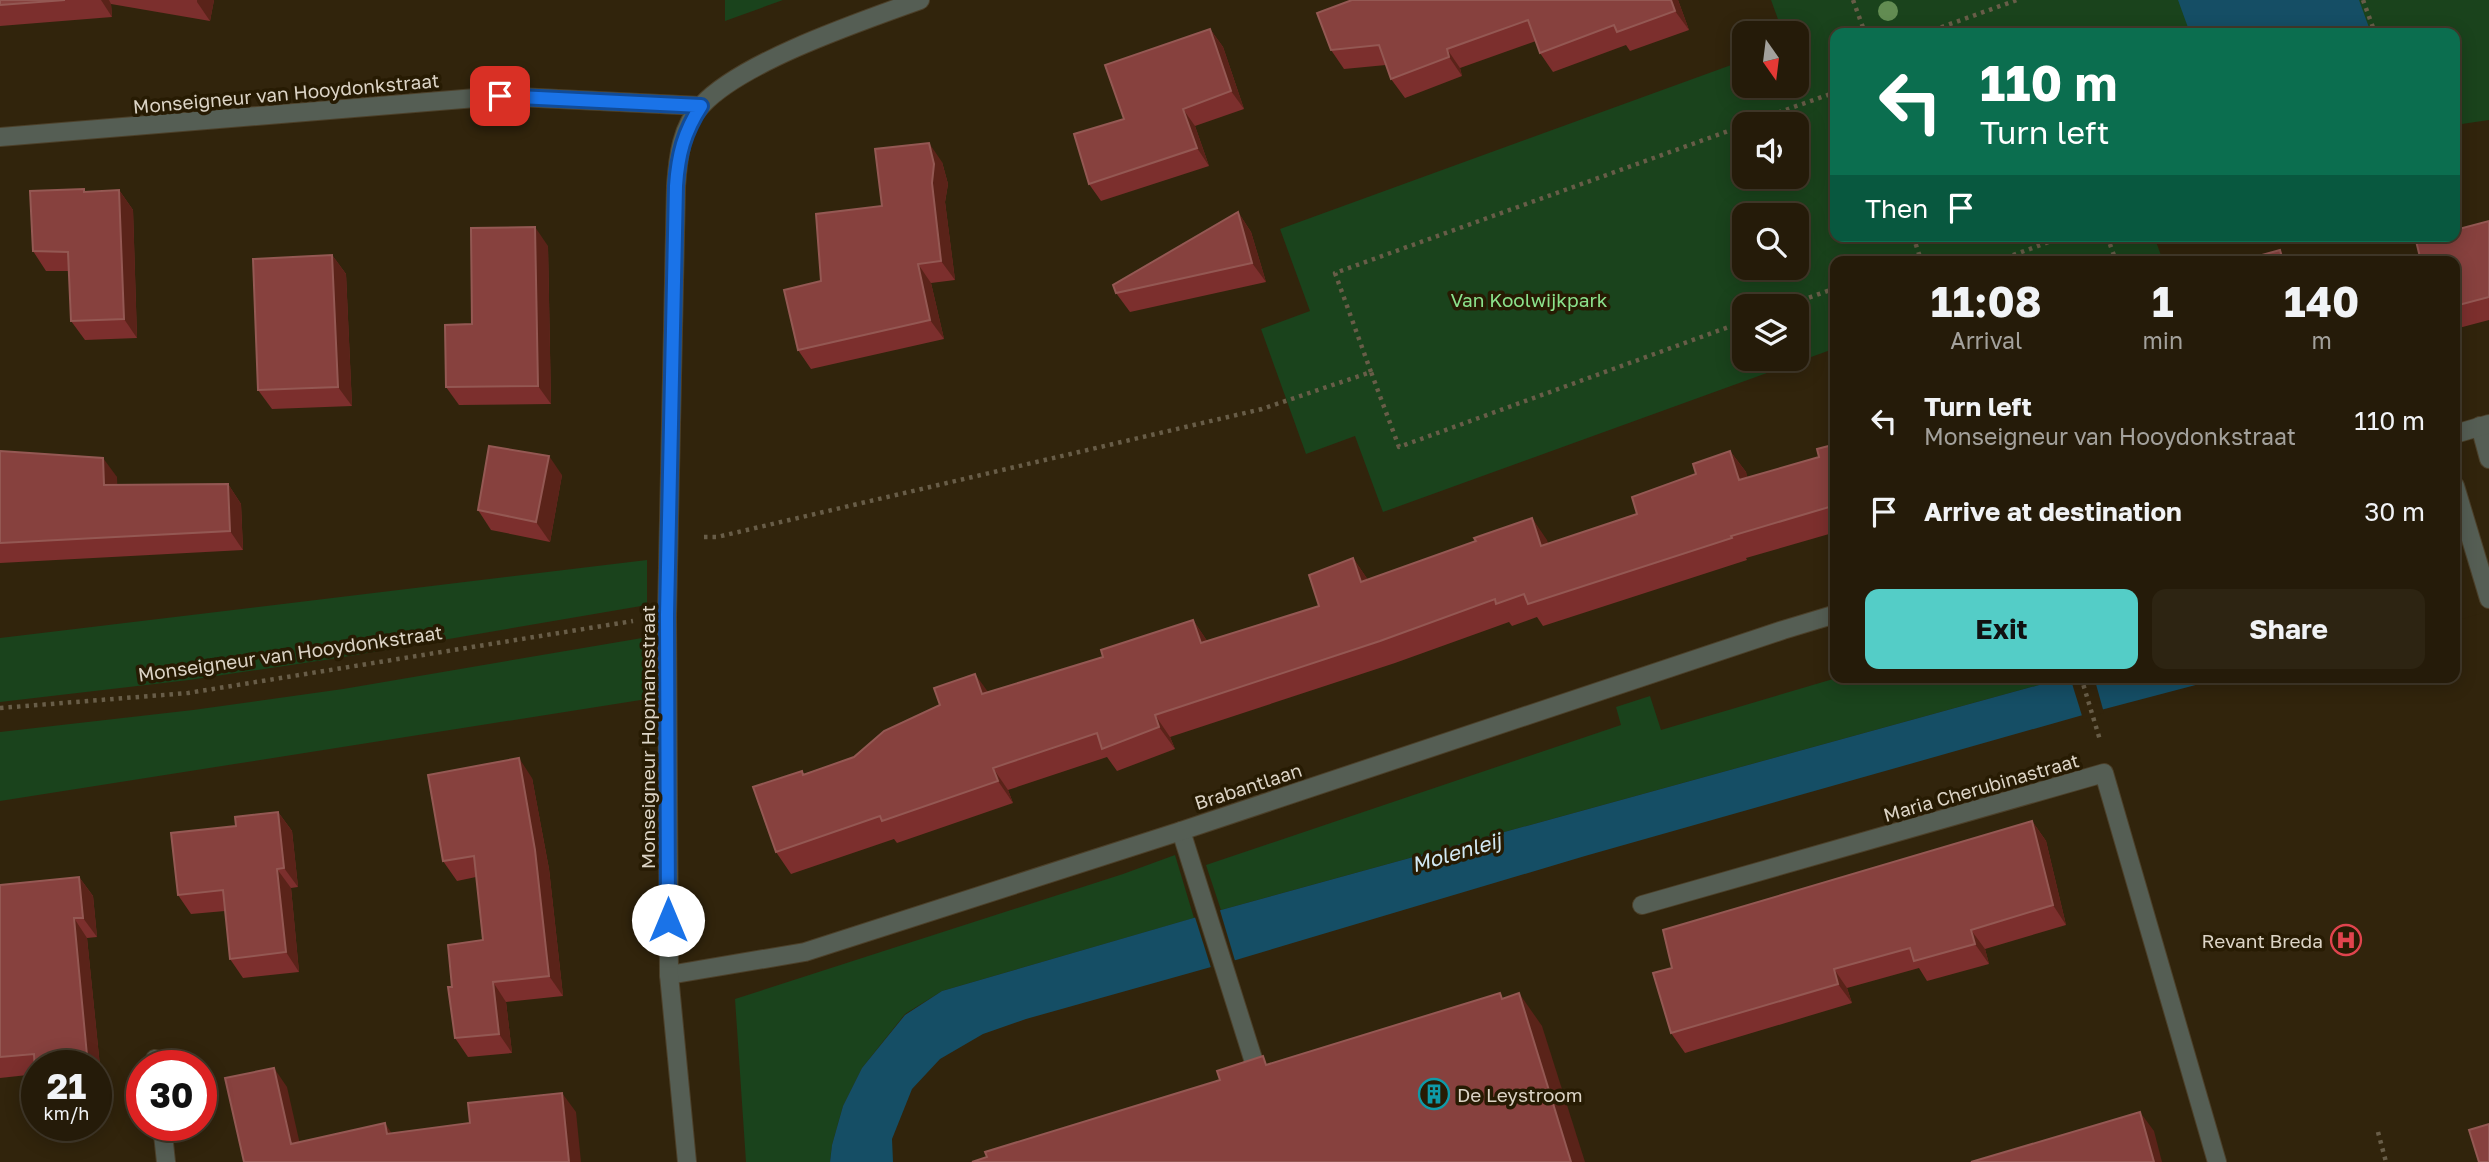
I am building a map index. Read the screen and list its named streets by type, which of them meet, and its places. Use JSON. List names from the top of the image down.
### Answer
{
  "streets": {
    "street": [
      "Monseigneur van Hooydonkstraat",
      "Monseigneur Hopmansstraat",
      "Brabantlaan",
      "Maria Cherubinastraat"
    ]
  },
  "crossings": [
    ["Monseigneur van Hooydonkstraat", "Monseigneur Hopmansstraat"],
    ["Monseigneur Hopmansstraat", "Brabantlaan"]
  ],
  "water": ["Molenleij"],
  "parks": ["Van Koolwijkpark"],
  "places": {
    "hospital": ["Revant Breda"],
    "building": ["De Leystroom"]
  },
  "north": "bottom",
  "page": {
    "turn": ["110 m", "Turn left"],
    "then": "Then",
    "eta": [
      "11:08",
      "Arrival",
      "1",
      "min",
      "140",
      "m"
    ],
    "list": [
      {
        "name": "Turn left",
        "note": "Monseigneur van Hooydonkstraat",
        "value": "110 m"
      },
      {
        "name": "Arrive at destination",
        "value": "30 m"
      }
    ],
    "buttons": ["Exit", "Share"],
    "speed": "21 km/h",
    "limit": "30"
  }
}
